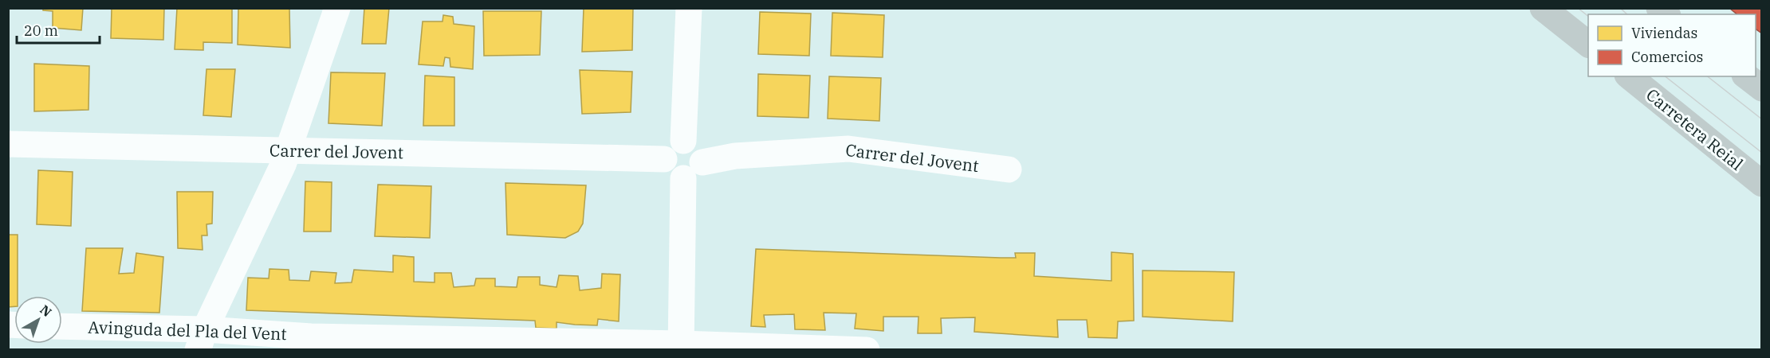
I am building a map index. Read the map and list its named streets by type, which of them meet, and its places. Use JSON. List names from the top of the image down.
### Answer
{
  "streets": {
    "main road": ["Carretera Reial"],
    "street": ["Carrer del Jovent", "Avinguda del Pla del Vent"]
  },
  "legend": ["Viviendas", "Comercios"],
  "scale_bar": "20 m",
  "north": "top right"
}
